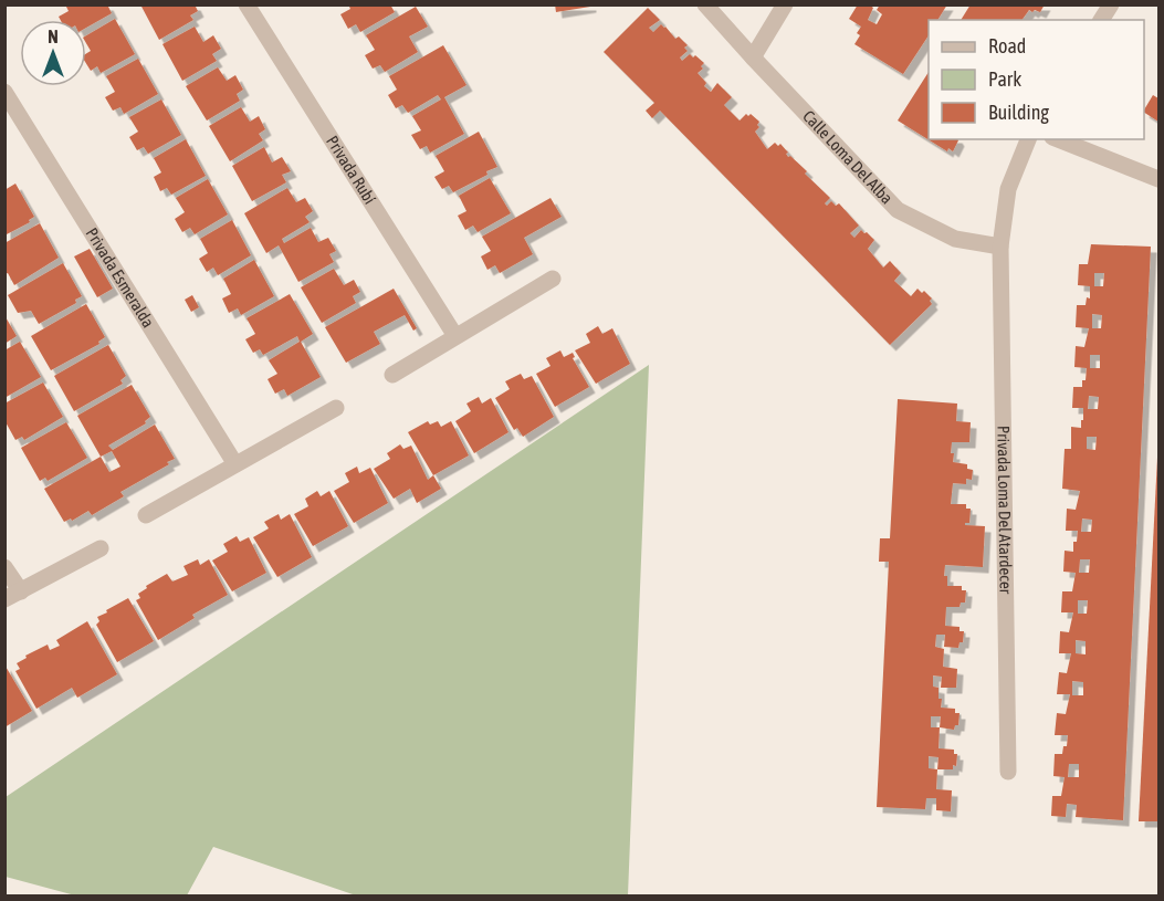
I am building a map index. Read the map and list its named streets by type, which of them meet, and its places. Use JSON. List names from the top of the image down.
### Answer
{
  "streets": {
    "street": [
      "Calle Loma Del Alba",
      "Privada Rubí",
      "Privada Esmeralda",
      "Privada Loma Del Atardecer"
    ]
  },
  "crossings": [
    ["Calle Loma Del Alba", "Privada Loma Del Atardecer"]
  ],
  "legend": ["Road", "Park", "Building"],
  "north": "top"
}
